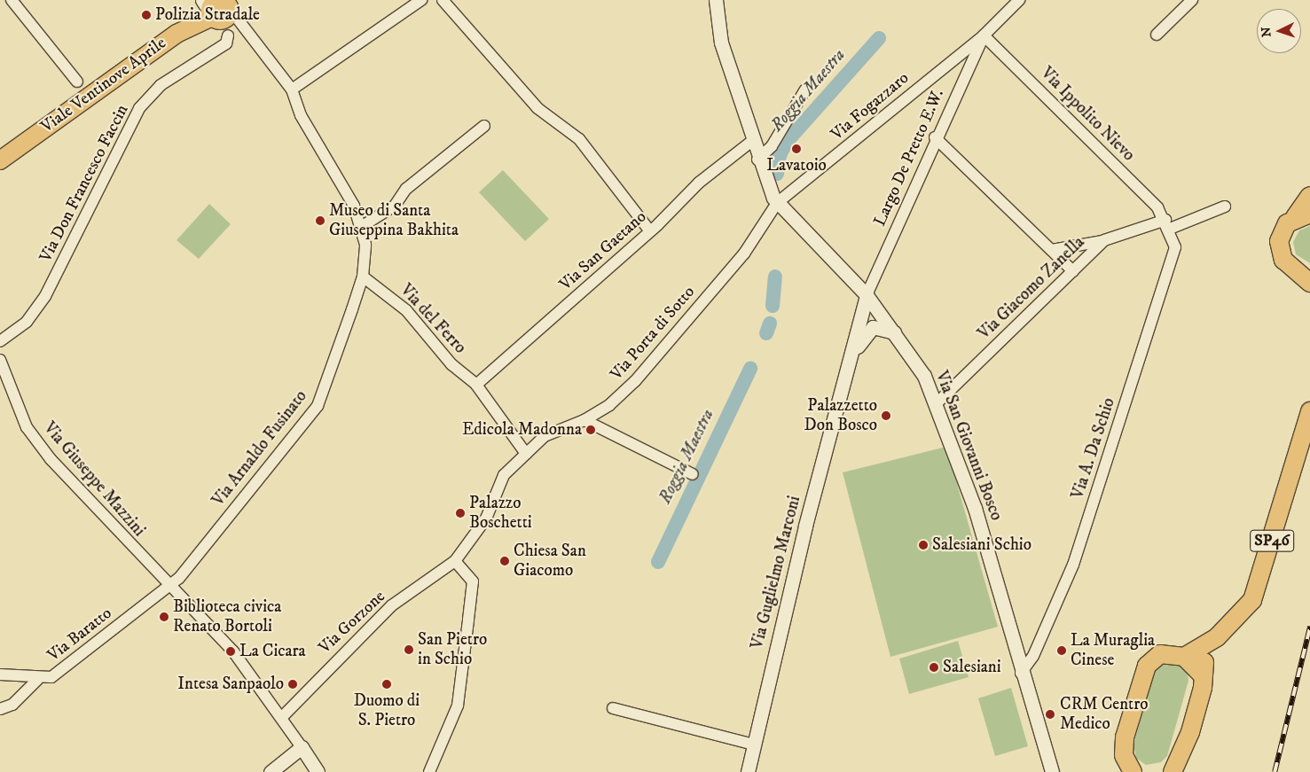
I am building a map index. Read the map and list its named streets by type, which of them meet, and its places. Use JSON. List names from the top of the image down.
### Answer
{
  "streets": {
    "main road": ["Viale Ventinove Aprile", "SP46"],
    "street": [
      "Via Fogazzaro",
      "Via Ippolito Nievo",
      "Largo De Pretto E.W.",
      "Via Don Francesco Faccin",
      "Via San Gaetano",
      "Via Giacomo Zanella",
      "Via del Ferro",
      "Via Porta di Sotto",
      "Via San Giovanni Bosco",
      "Via Arnaldo Fusinato",
      "Via A. Da Schio",
      "Via Giuseppe Mazzini",
      "Via Guglielmo Marconi",
      "Via Gorzone",
      "Via Baratto"
    ]
  },
  "crossings": [
    ["Viale Ventinove Aprile", "Via Arnaldo Fusinato"],
    ["Via Fogazzaro", "Via Ippolito Nievo"],
    ["Via Fogazzaro", "Largo De Pretto E.W."],
    ["Via Fogazzaro", "Via Porta di Sotto"],
    ["Via Fogazzaro", "Via San Giovanni Bosco"],
    ["Via Ippolito Nievo", "Largo De Pretto E.W."],
    ["Via Ippolito Nievo", "Via Giacomo Zanella"],
    ["Via Ippolito Nievo", "Via A. Da Schio"],
    ["Largo De Pretto E.W.", "Via San Giovanni Bosco"],
    ["Largo De Pretto E.W.", "Via Guglielmo Marconi"],
    ["Via San Gaetano", "Via del Ferro"],
    ["Via San Gaetano", "Via San Giovanni Bosco"],
    ["Via Giacomo Zanella", "Via San Giovanni Bosco"],
    ["Via Giacomo Zanella", "Via A. Da Schio"],
    ["Via del Ferro", "Via Porta di Sotto"],
    ["Via del Ferro", "Via Arnaldo Fusinato"],
    ["Via del Ferro", "Via Gorzone"],
    ["Via Porta di Sotto", "Via San Giovanni Bosco"],
    ["Via Porta di Sotto", "Via Gorzone"],
    ["Via San Giovanni Bosco", "Via A. Da Schio"],
    ["Via San Giovanni Bosco", "Via Guglielmo Marconi"],
    ["Via Arnaldo Fusinato", "Via Giuseppe Mazzini"],
    ["Via Arnaldo Fusinato", "Via Baratto"],
    ["Via Giuseppe Mazzini", "Via Gorzone"],
    ["Via Giuseppe Mazzini", "Via Baratto"]
  ],
  "water": ["Roggia Maestra"],
  "places": [
    "Polizia Stradale",
    "Lavatoio",
    "Museo di Santa Giuseppina Bakhita",
    "Palazzetto Don Bosco",
    "Edicola Madonna",
    "Palazzo Boschetti",
    "Salesiani Schio",
    "Chiesa San Giacomo",
    "Biblioteca civica Renato Bortoli",
    "San Pietro in Schio",
    "La Muraglia Cinese",
    "La Cicara",
    "Salesiani",
    "Intesa Sanpaolo",
    "Duomo di S. Pietro",
    "CRM Centro Medico"
  ],
  "north": "left"
}
